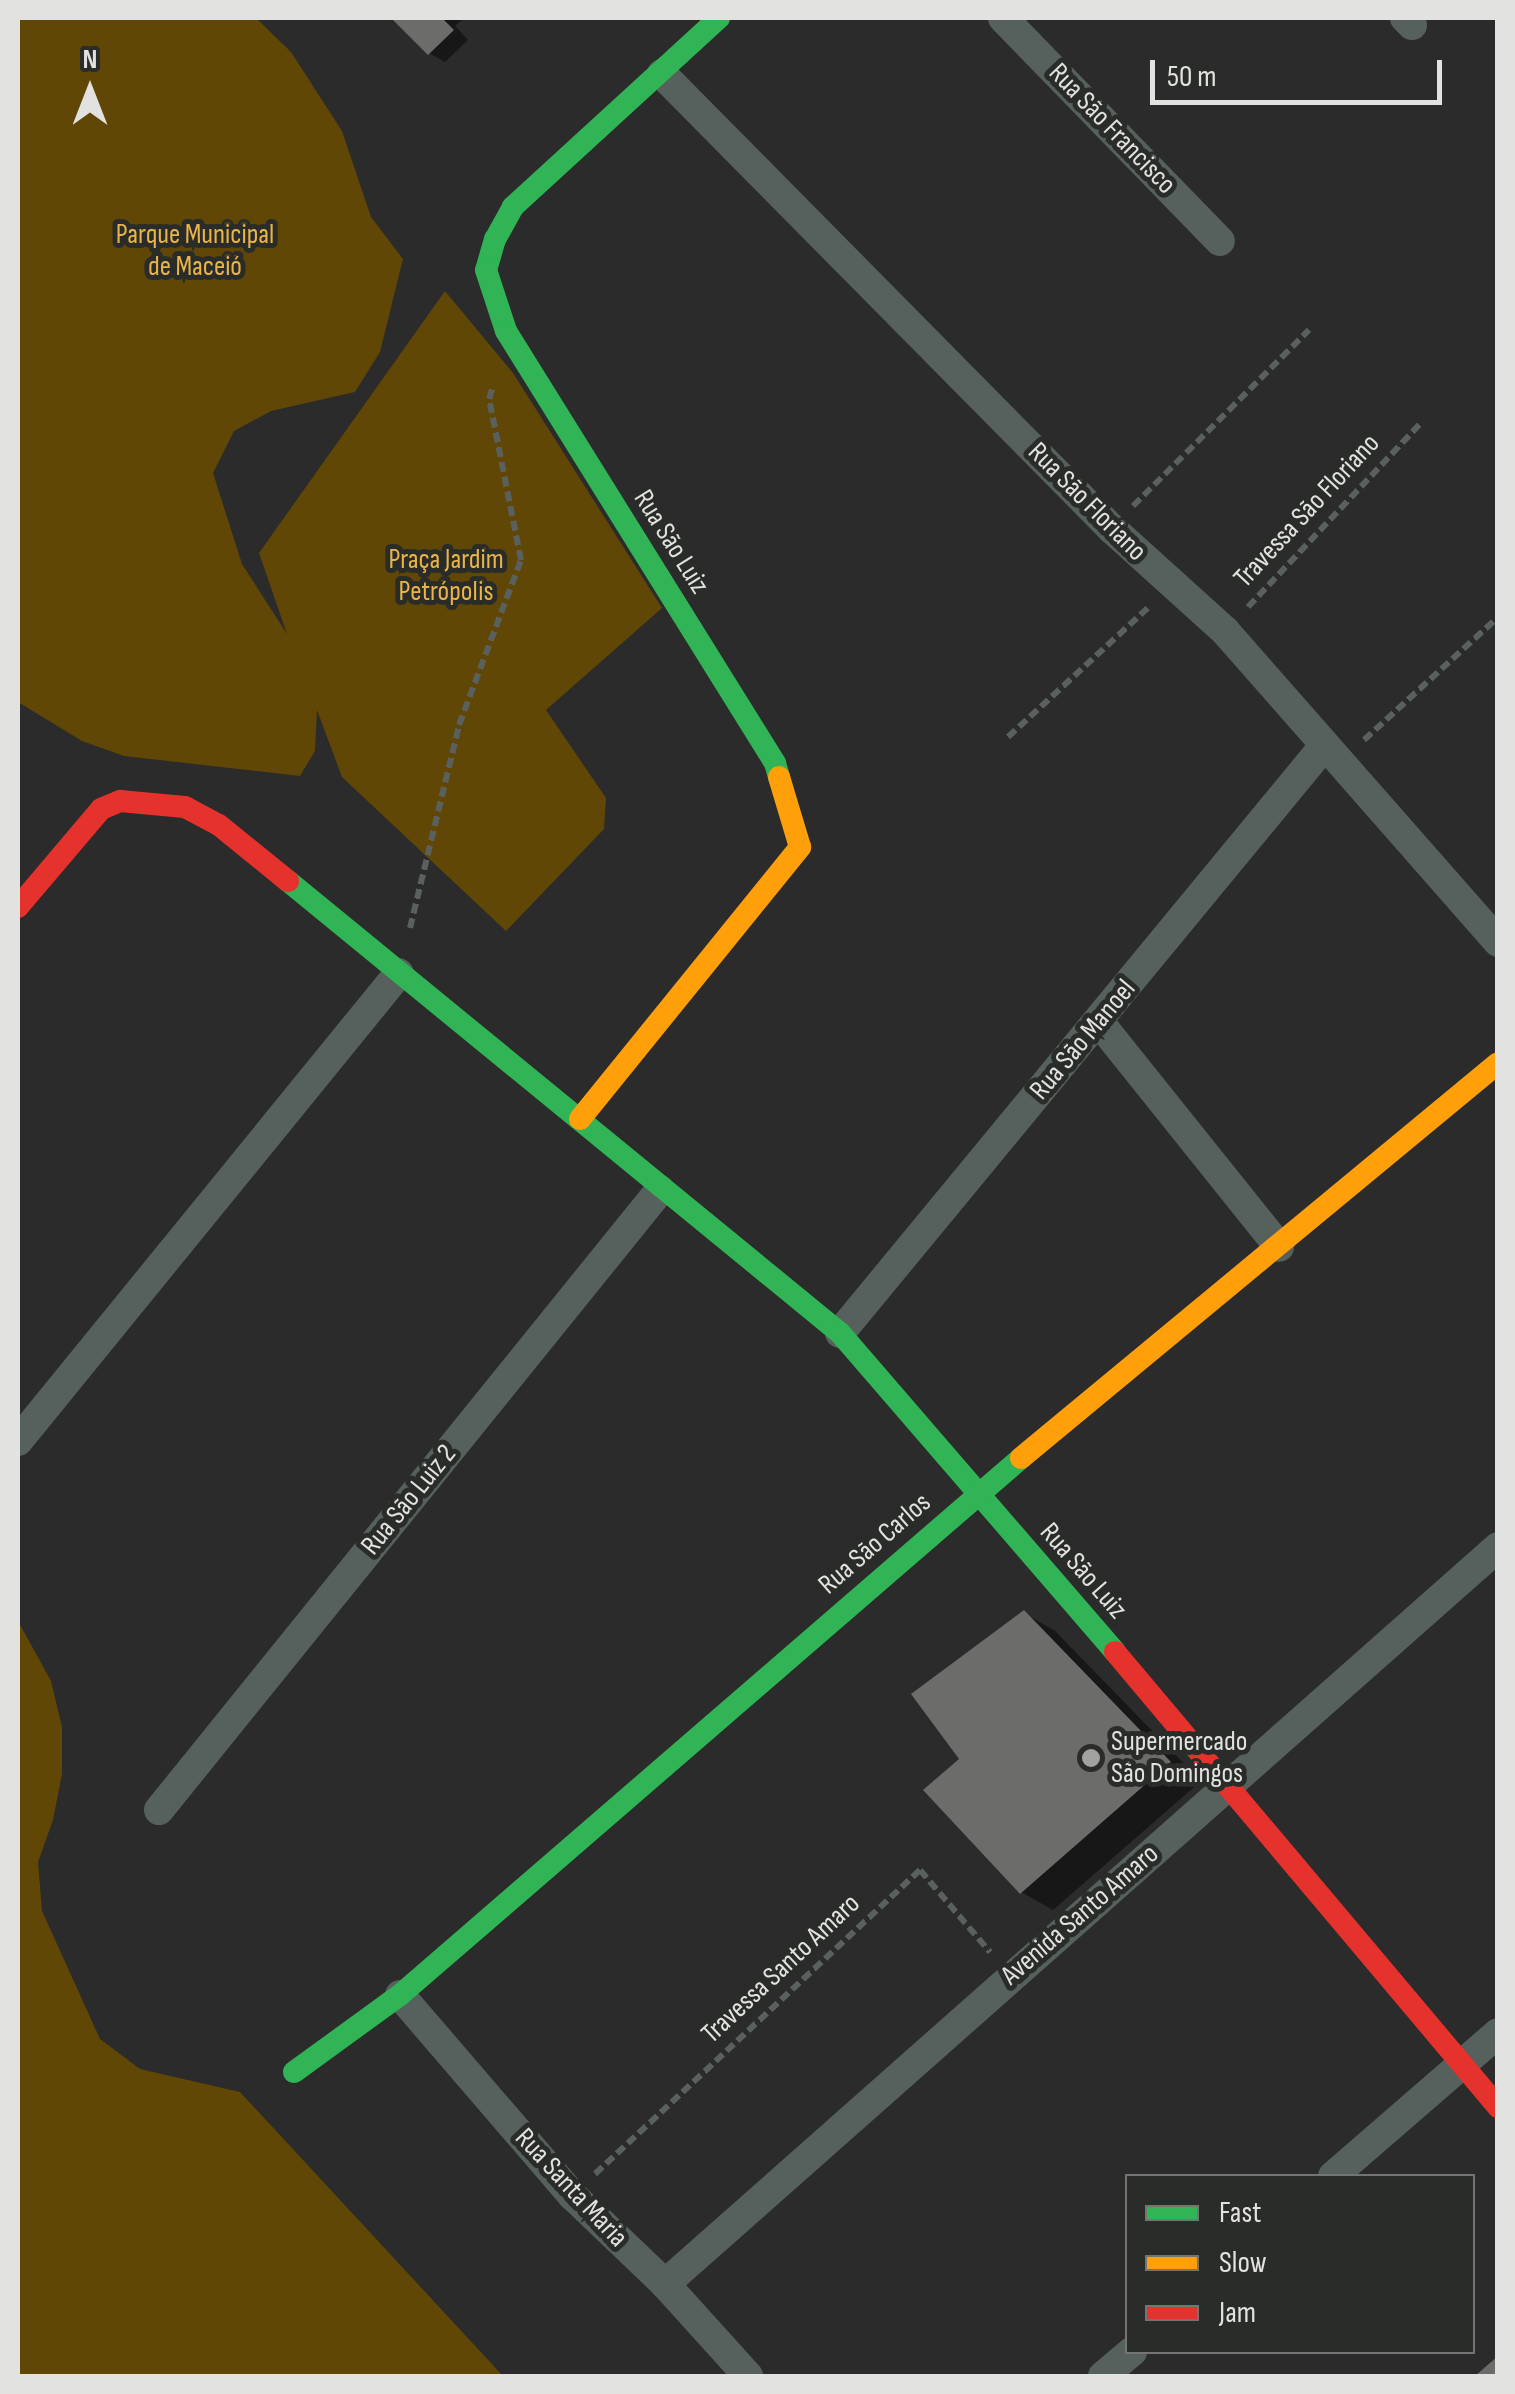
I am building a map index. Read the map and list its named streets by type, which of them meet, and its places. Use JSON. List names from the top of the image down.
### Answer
{
  "streets": {
    "street": [
      "Rua São Francisco",
      "Rua São Floriano",
      "Rua São Luiz",
      "Rua São Manoel",
      "Rua São Luiz 2",
      "Rua São Carlos",
      "Avenida Santo Amaro",
      "Rua Santa Maria"
    ],
    "path": ["Travessa São Floriano", "Travessa Santo Amaro"]
  },
  "crossings": [
    ["Rua São Floriano", "Travessa São Floriano"],
    ["Rua São Floriano", "Rua São Luiz"],
    ["Rua São Floriano", "Rua São Manoel"],
    ["Rua São Luiz", "Rua São Manoel"],
    ["Rua São Luiz", "Rua São Luiz 2"],
    ["Rua São Luiz", "Rua São Carlos"],
    ["Rua São Luiz", "Avenida Santo Amaro"],
    ["Rua São Carlos", "Rua Santa Maria"],
    ["Avenida Santo Amaro", "Travessa Santo Amaro"],
    ["Avenida Santo Amaro", "Rua Santa Maria"],
    ["Travessa Santo Amaro", "Rua Santa Maria"]
  ],
  "parks": ["Parque Municipal de Maceió", "Praça Jardim Petrópolis"],
  "places": ["Supermercado São Domingos"],
  "legend": ["Fast", "Slow", "Jam"],
  "scale_bar": "50 m",
  "north": "top"
}
